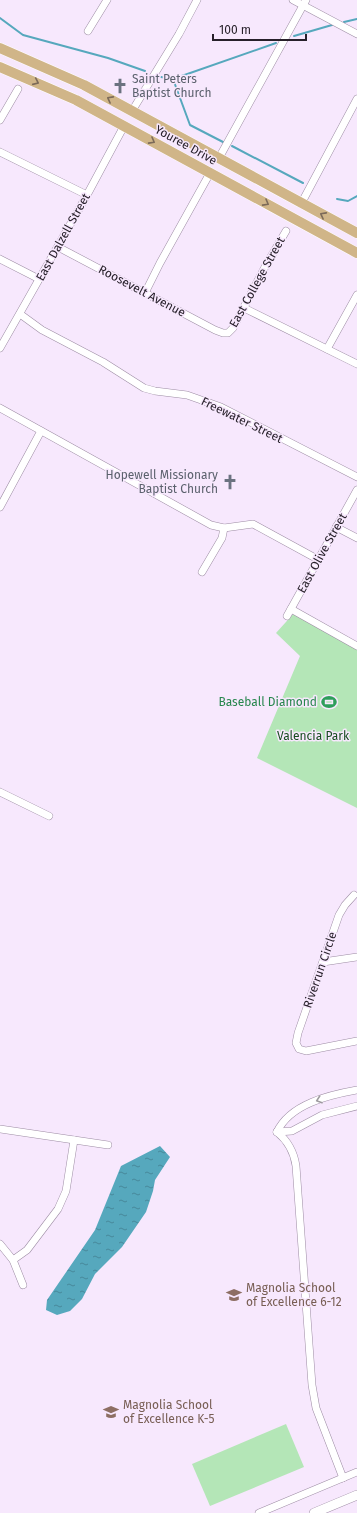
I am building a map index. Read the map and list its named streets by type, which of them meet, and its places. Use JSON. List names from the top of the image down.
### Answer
{
  "streets": {
    "main road": ["Youree Drive"],
    "street": [
      "East Dalzell Street",
      "East College Street",
      "Roosevelt Avenue",
      "Freewater Street",
      "East Olive Street",
      "Riverrun Circle"
    ]
  },
  "crossings": [
    ["Youree Drive", "East Dalzell Street"],
    ["East Dalzell Street", "Roosevelt Avenue"],
    ["East Dalzell Street", "Freewater Street"],
    ["East College Street", "Roosevelt Avenue"]
  ],
  "parks": ["Valencia Park"],
  "places": {
    "church": ["Saint Peters Baptist Church", "Hopewell Missionary Baptist Church"],
    "sports": ["Baseball Diamond"],
    "school or university": ["Magnolia School of Excellence 6-12", "Magnolia School of Excellence K-5"]
  },
  "scale_bar": "100 m"
}
